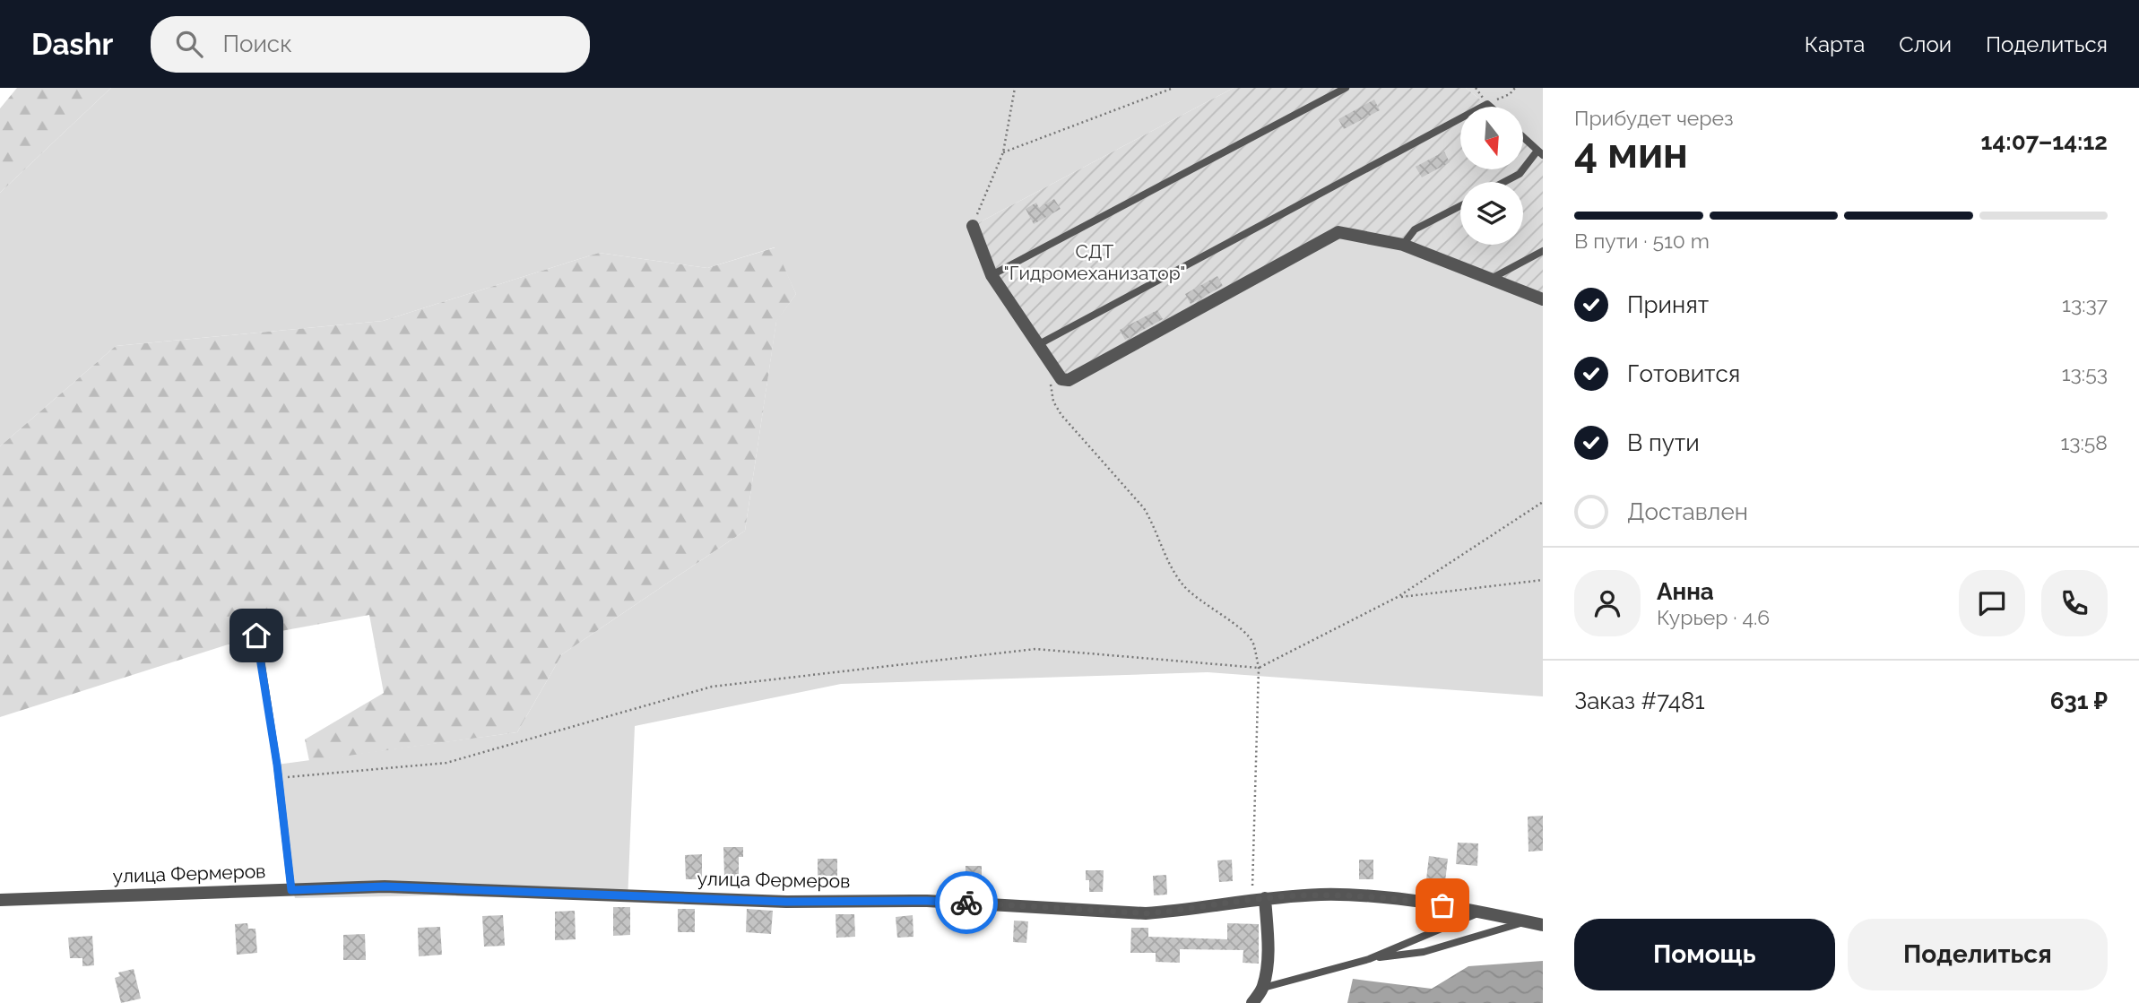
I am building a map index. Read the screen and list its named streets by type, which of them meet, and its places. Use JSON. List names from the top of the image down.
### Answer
{
  "streets": {
    "street": ["улица Фермеров"]
  },
  "parks": ["СДТ \"Гидромеханизатор\""],
  "north": "bottom",
  "page": {
    "header": "Dashr",
    "search": "Поиск",
    "nav": ["Карта", "Слои", "Поделиться"],
    "heading": ["4 мин", "Прибудет через", "14:07–14:12"],
    "panel": [
      "Анна",
      "Курьер · 4.6",
      "Заказ #7481",
      "631 ₽"
    ],
    "bar": "В пути · 510 m",
    "list": [
      ["Принят", "13:37"],
      ["Готовится", "13:53"],
      ["В пути", "13:58"],
      "Доставлен"
    ],
    "buttons": ["Помощь", "Поделиться"]
  }
}
